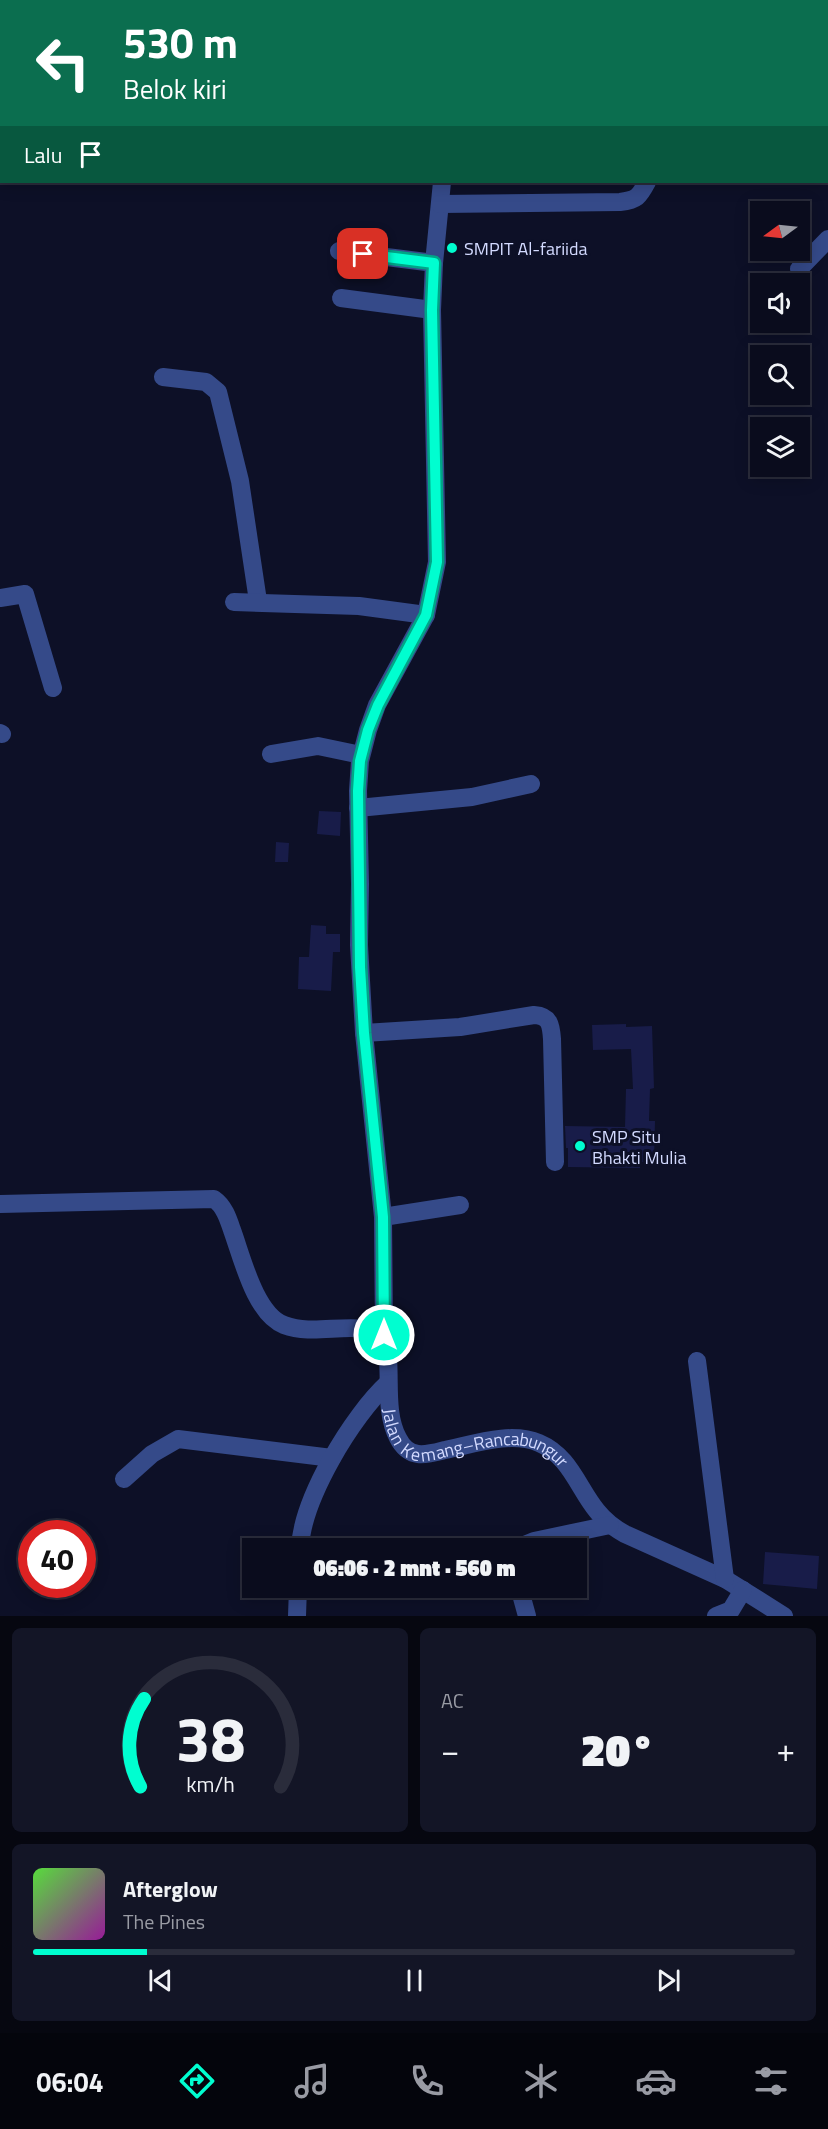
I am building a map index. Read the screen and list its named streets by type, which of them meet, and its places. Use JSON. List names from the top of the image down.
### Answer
{
  "streets": {
    "street": ["Jalan Kemang–Rancabungur"]
  },
  "places": ["SMPIT Al-fariida", "SMP Situ Bhakti Mulia"],
  "north": "left",
  "page": {
    "turn": ["530 m", "Belok kiri"],
    "then": "Lalu",
    "limit": "40",
    "trip": "06:06 · 2 mnt · 560 m",
    "tile": "AC",
    "heat": ["−", "20°", "+"],
    "song": ["Afterglow", "The Pines"],
    "tabs": "06:04",
    "gauge": ["38", "km/h"]
  }
}
